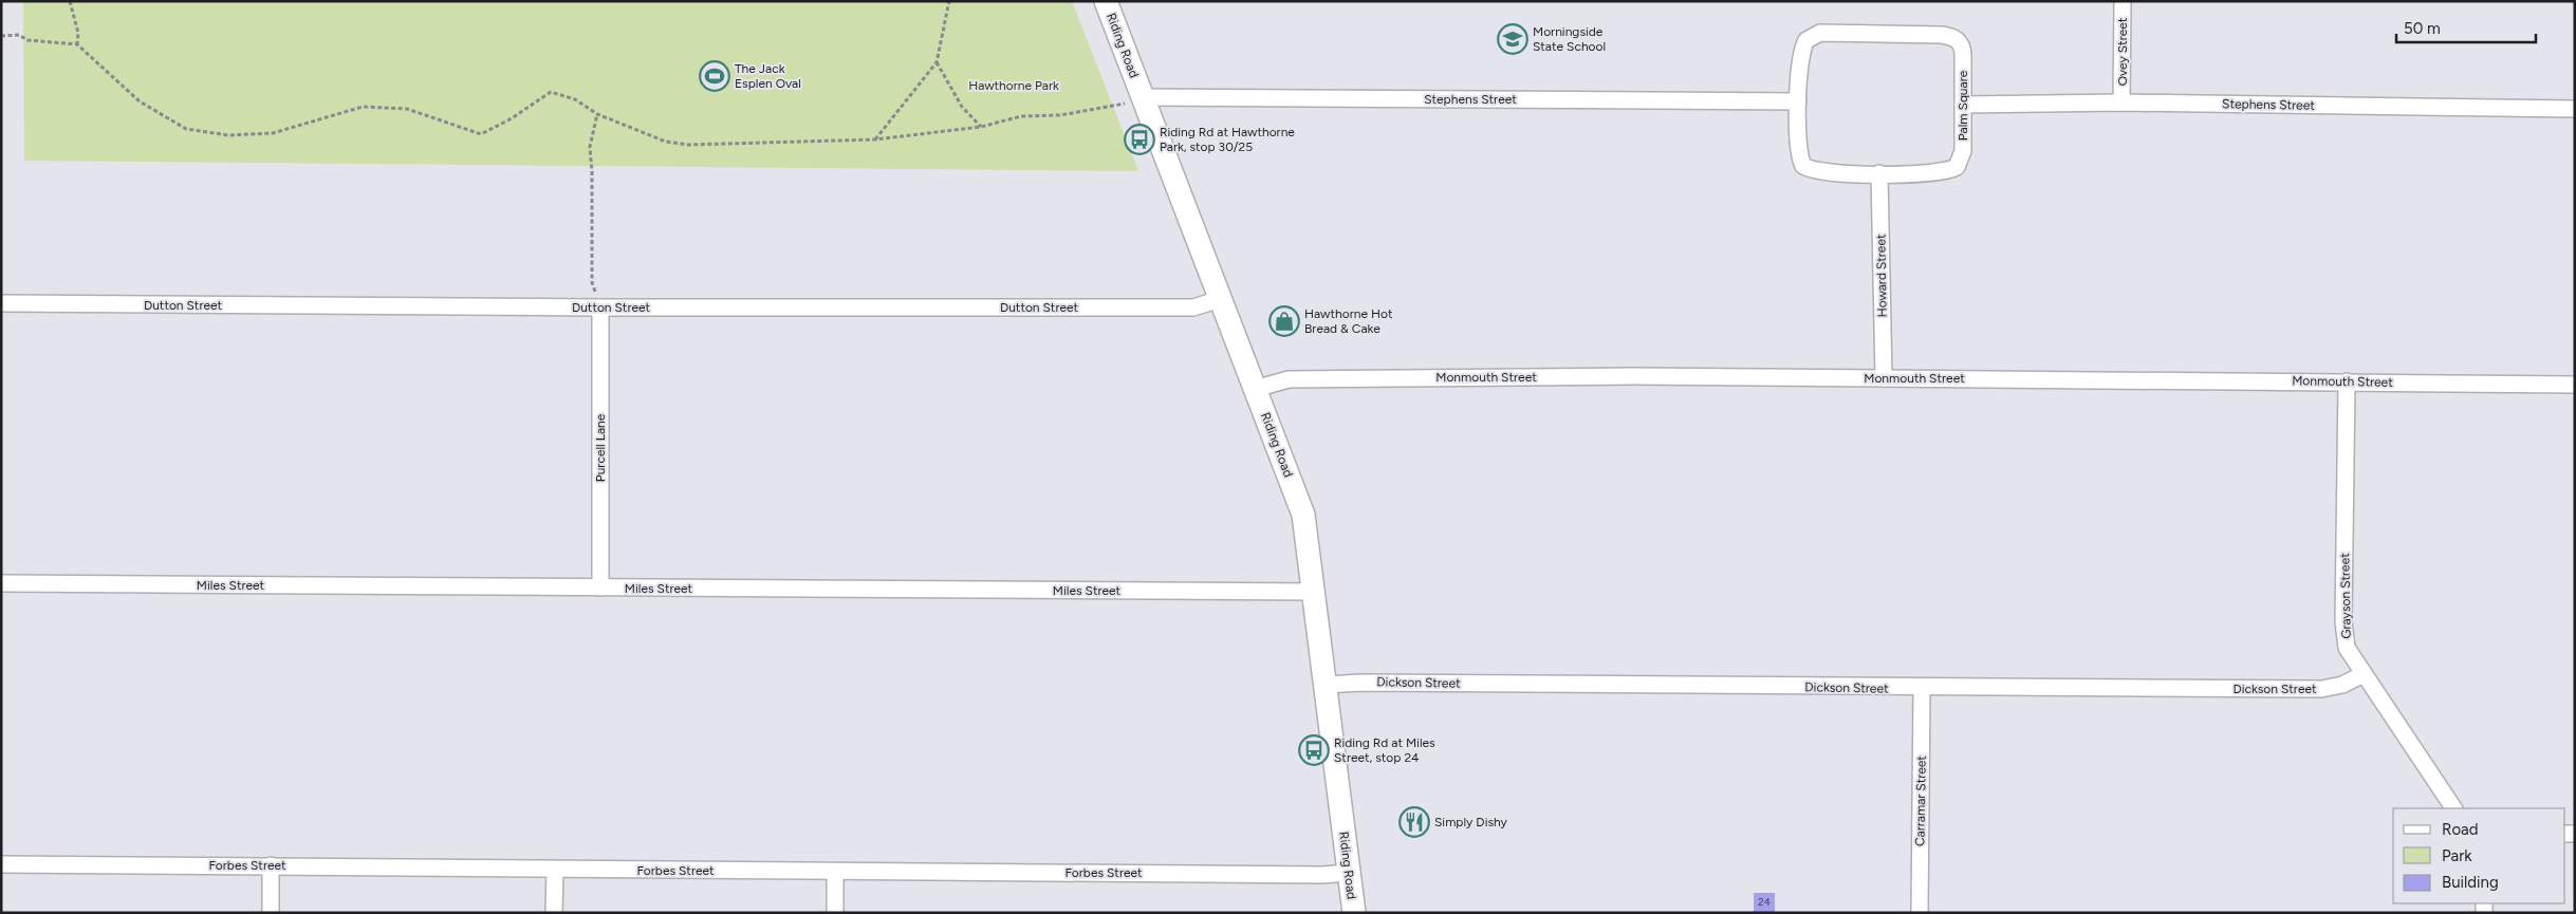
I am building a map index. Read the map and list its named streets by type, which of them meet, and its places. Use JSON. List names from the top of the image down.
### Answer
{
  "streets": {
    "main road": ["Riding Road"],
    "street": [
      "Ovey Street",
      "Stephens Street",
      "Palm Square",
      "Howard Street",
      "Dutton Street",
      "Monmouth Street",
      "Purcell Lane",
      "Miles Street",
      "Grayson Street",
      "Dickson Street",
      "Carramar Street",
      "Forbes Street"
    ]
  },
  "crossings": [
    ["Riding Road", "Stephens Street"],
    ["Riding Road", "Dutton Street"],
    ["Riding Road", "Monmouth Street"],
    ["Riding Road", "Miles Street"],
    ["Riding Road", "Dickson Street"],
    ["Riding Road", "Forbes Street"],
    ["Ovey Street", "Stephens Street"],
    ["Stephens Street", "Palm Square"],
    ["Stephens Street", "Howard Street"],
    ["Palm Square", "Howard Street"],
    ["Howard Street", "Monmouth Street"],
    ["Dutton Street", "Purcell Lane"],
    ["Monmouth Street", "Grayson Street"],
    ["Purcell Lane", "Miles Street"],
    ["Grayson Street", "Dickson Street"],
    ["Dickson Street", "Carramar Street"]
  ],
  "parks": ["Hawthorne Park"],
  "places": {
    "school or university": ["Morningside State School"],
    "sports": ["The Jack Esplen Oval"],
    "bus stop": ["Riding Rd at Hawthorne Park, stop 30/25", "Riding Rd at Miles Street, stop 24"],
    "shop": ["Hawthorne Hot Bread & Cake"],
    "restaurant": ["Simply Dishy"]
  },
  "house_numbers": ["24"],
  "legend": ["Road", "Park", "Building"],
  "scale_bar": "50 m"
}
